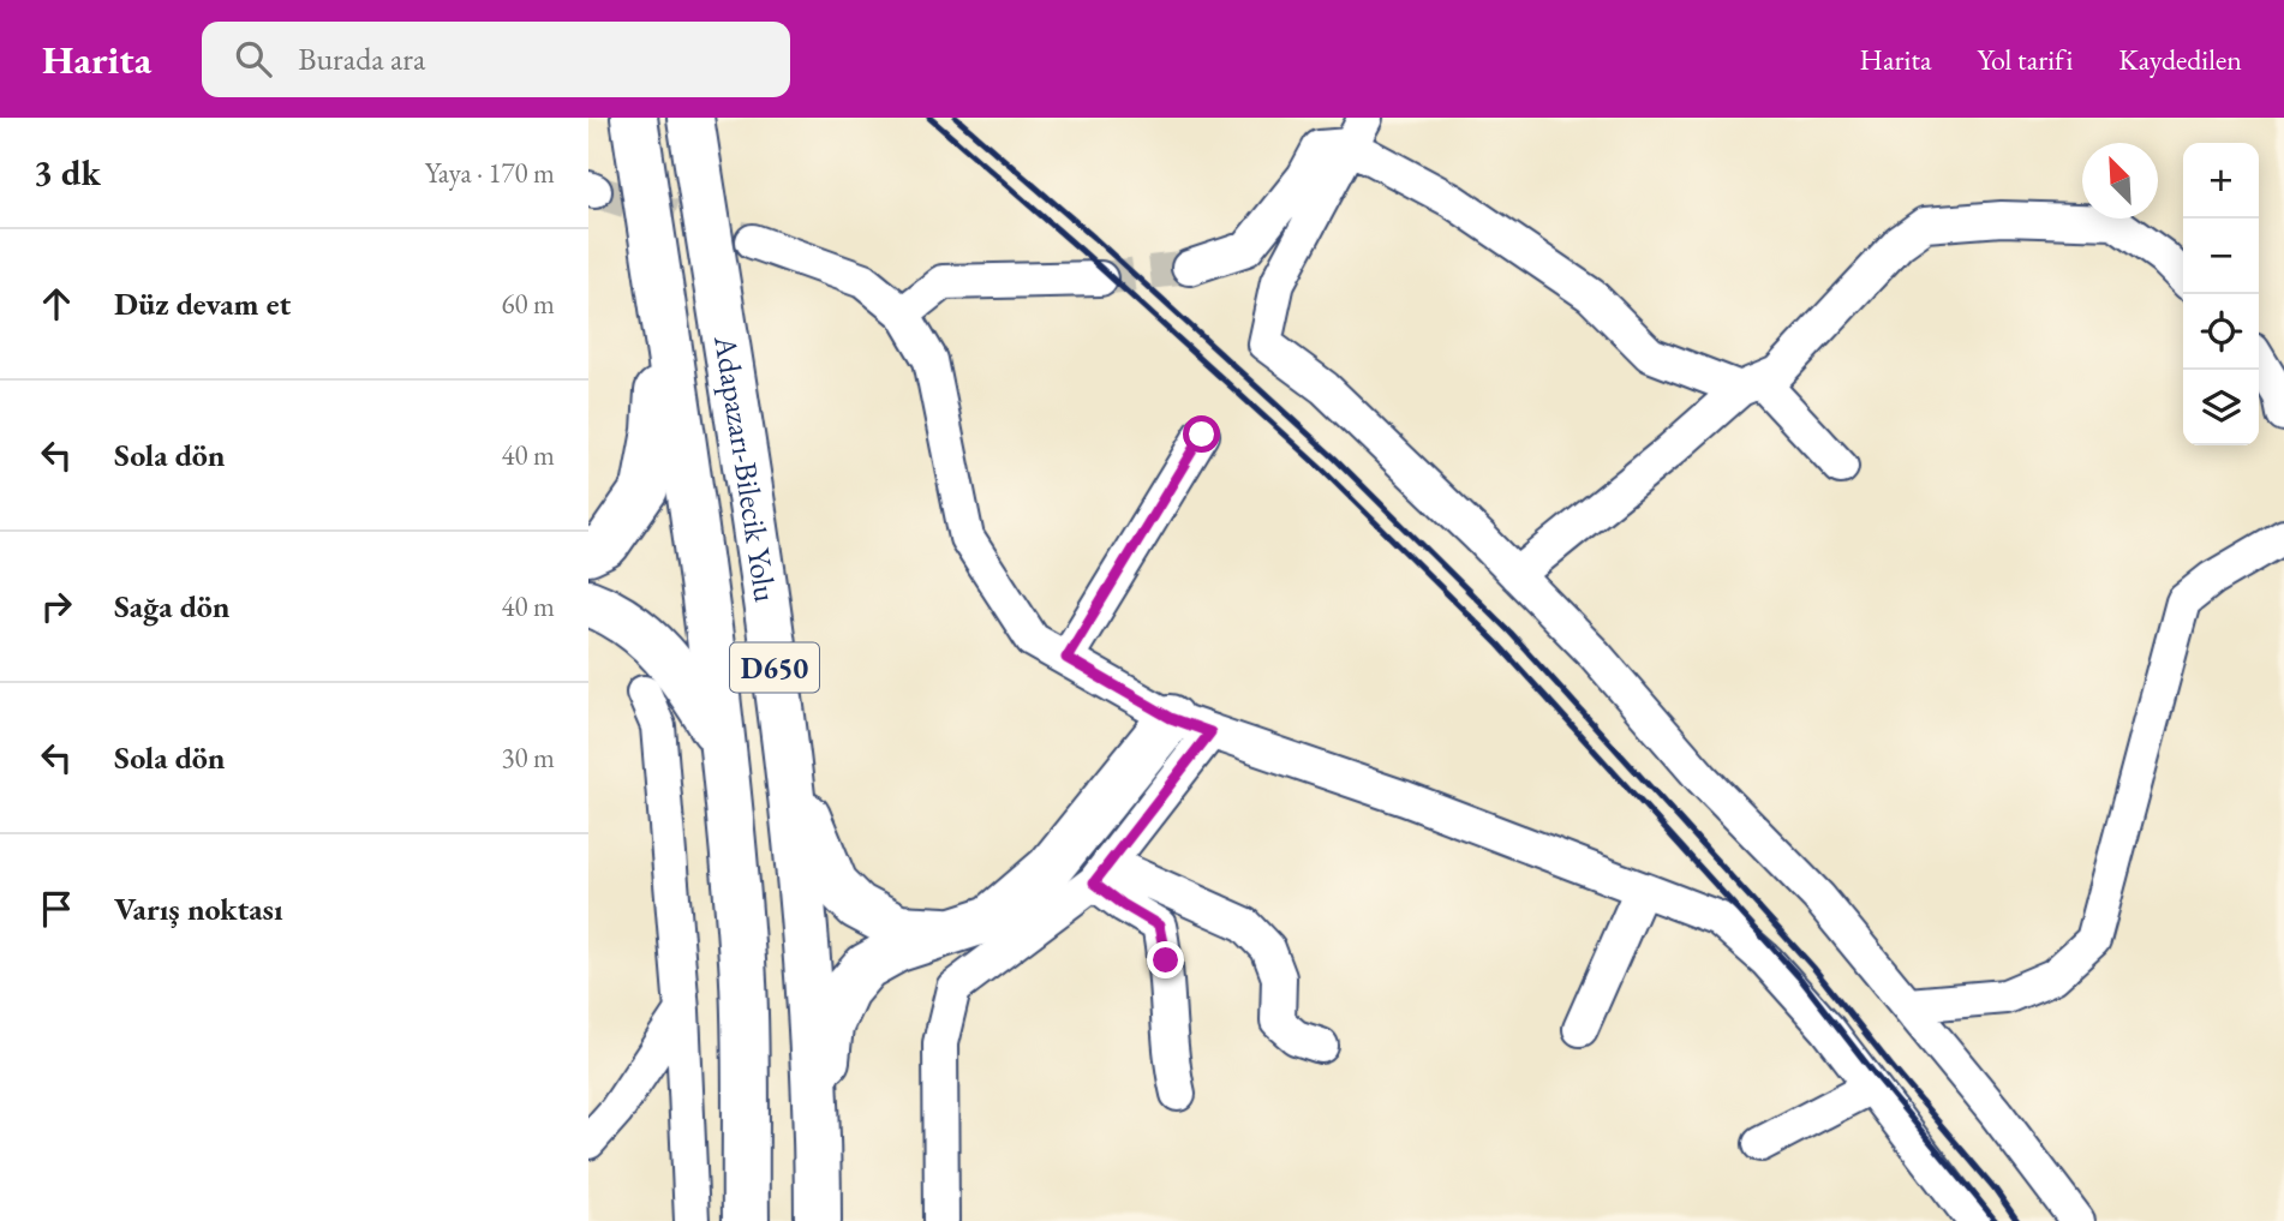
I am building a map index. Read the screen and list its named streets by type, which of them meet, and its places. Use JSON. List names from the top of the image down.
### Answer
{
  "streets": {
    "highway": ["Adapazarı-Bilecik Yolu", "D650"]
  },
  "north": "top left",
  "page": {
    "header": "Harita",
    "search": "Burada ara",
    "nav": ["Harita", "Yol tarifi", "Kaydedilen"],
    "heading": ["3 dk", "Yaya · 170 m"],
    "map_buttons": ["+", "−"],
    "list": [
      ["Düz devam et", "60 m"],
      ["Sola dön", "40 m"],
      ["Sağa dön", "40 m"],
      ["Sola dön", "30 m"],
      "Varış noktası"
    ]
  }
}
